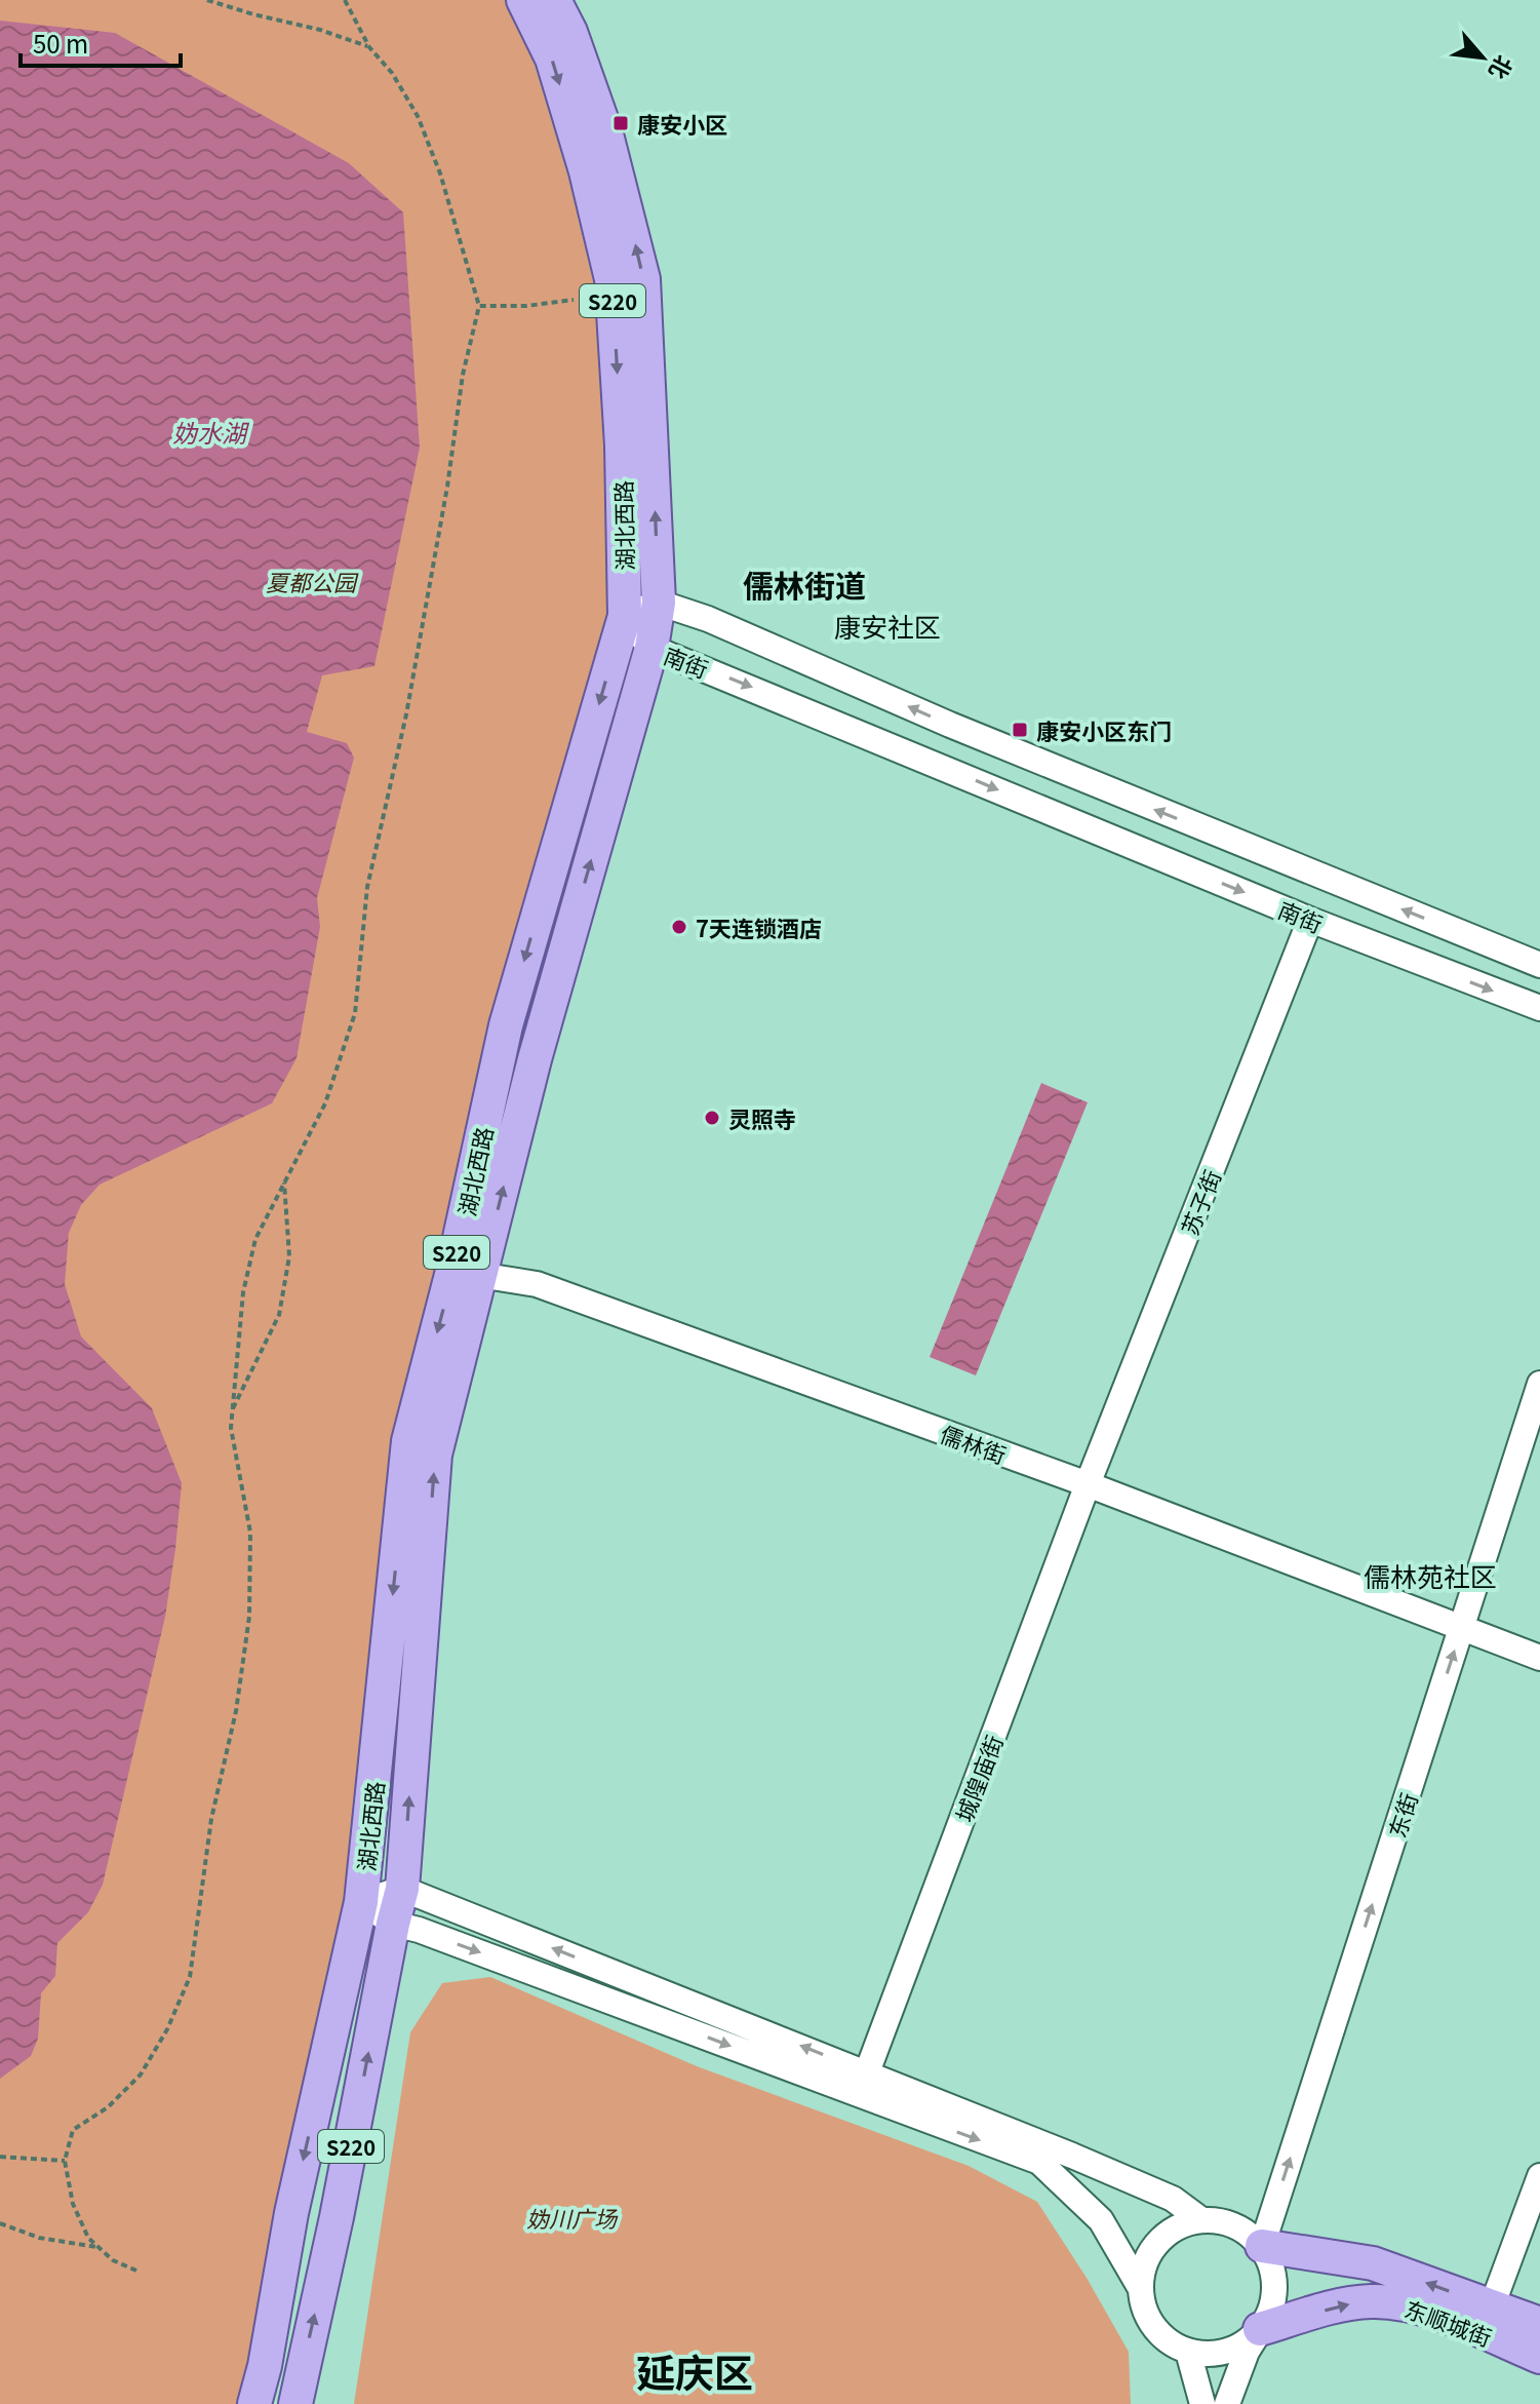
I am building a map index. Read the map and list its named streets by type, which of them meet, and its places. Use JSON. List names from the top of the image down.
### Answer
{
  "streets": {
    "main road": ["S220", "湖北西路", "东顺城街"],
    "street": [
      "南街",
      "苏子街",
      "儒林街",
      "城隍庙街",
      "东街"
    ]
  },
  "crossings": [
    ["湖北西路", "南街"],
    ["湖北西路", "儒林街"],
    ["南街", "苏子街"],
    ["苏子街", "儒林街"],
    ["苏子街", "城隍庙街"],
    ["儒林街", "城隍庙街"],
    ["儒林街", "东街"],
    ["东街", "东顺城街"]
  ],
  "one_way": ["东街"],
  "districts": [
    "儒林街道",
    "康安社区",
    "儒林苑社区",
    "延庆区"
  ],
  "water": ["妫水湖"],
  "parks": ["夏都公园", "妫川广场"],
  "places": {
    "transit": ["康安小区", "康安小区东门"],
    "other": ["7天连锁酒店", "灵照寺"]
  },
  "scale_bar": "50 m",
  "north": "bottom right"
}
